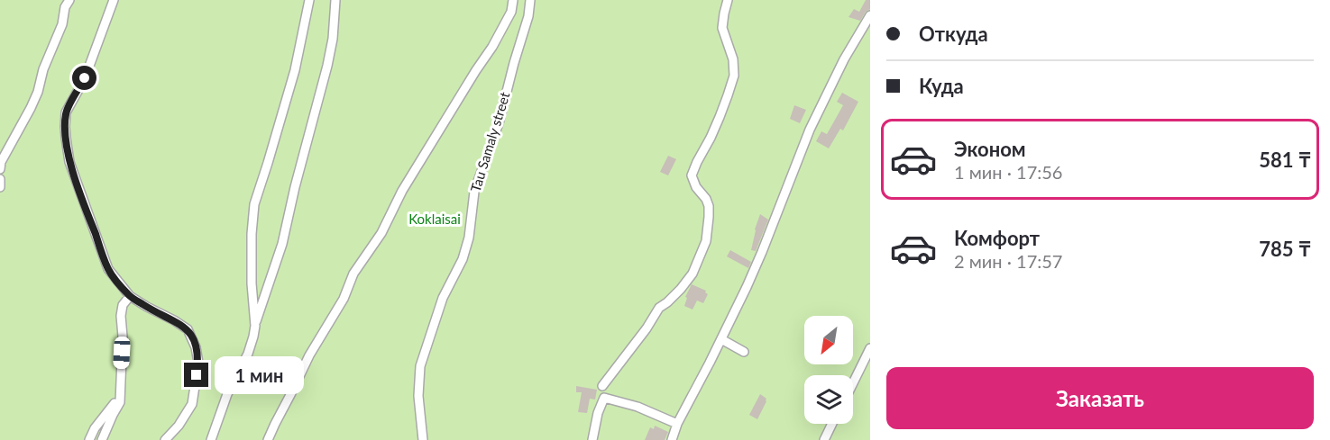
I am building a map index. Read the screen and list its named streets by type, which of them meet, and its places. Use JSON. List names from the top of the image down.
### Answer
{
  "streets": {
    "street": ["Tau Samaly street"]
  },
  "parks": ["Koklaisai"],
  "north": "bottom left",
  "page": {
    "banner": ["Откуда", "Куда"],
    "list": [
      {
        "name": "Эконом",
        "note": "1 мин · 17:56",
        "value": "581 ₸"
      },
      {
        "name": "Комфорт",
        "note": "2 мин · 17:57",
        "value": "785 ₸"
      }
    ],
    "bubble": "1 мин",
    "buttons": "Заказать"
  }
}
